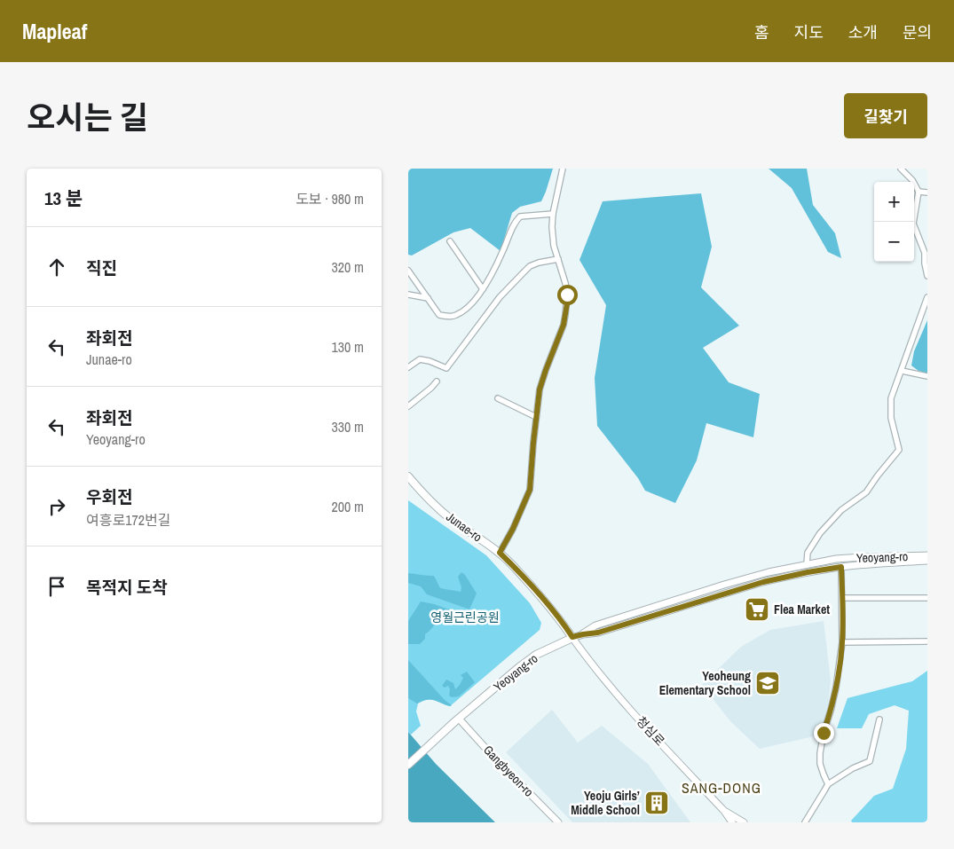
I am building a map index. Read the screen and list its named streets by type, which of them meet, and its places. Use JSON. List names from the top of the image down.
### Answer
{
  "streets": {
    "main road": ["Junae-ro", "Yeoyang-ro"],
    "street": ["청심로", "Gangbyeon-ro"]
  },
  "crossings": [
    ["Junae-ro", "Yeoyang-ro"],
    ["Junae-ro", "청심로"],
    ["Yeoyang-ro", "청심로"],
    ["Yeoyang-ro", "Gangbyeon-ro"]
  ],
  "districts": ["SANG-DONG"],
  "parks": ["영월근린공원"],
  "places": {
    "supermarket": ["Flea Market"],
    "school or university": ["Yeoheung Elementary School"],
    "building": ["Yeoju Girls’ Middle School"]
  },
  "page": {
    "header": "Mapleaf",
    "nav": [
      "홈",
      "지도",
      "소개",
      "문의"
    ],
    "title": "오시는 길",
    "buttons": "길찾기",
    "heading": ["13 분", "도보 · 980 m"],
    "map_buttons": ["+", "−"],
    "list": [
      ["직진", "320 m"],
      ["좌회전", "Junae-ro", "130 m"],
      ["좌회전", "Yeoyang-ro", "330 m"],
      ["우회전", "여흥로172번길", "200 m"],
      "목적지 도착"
    ]
  }
}
